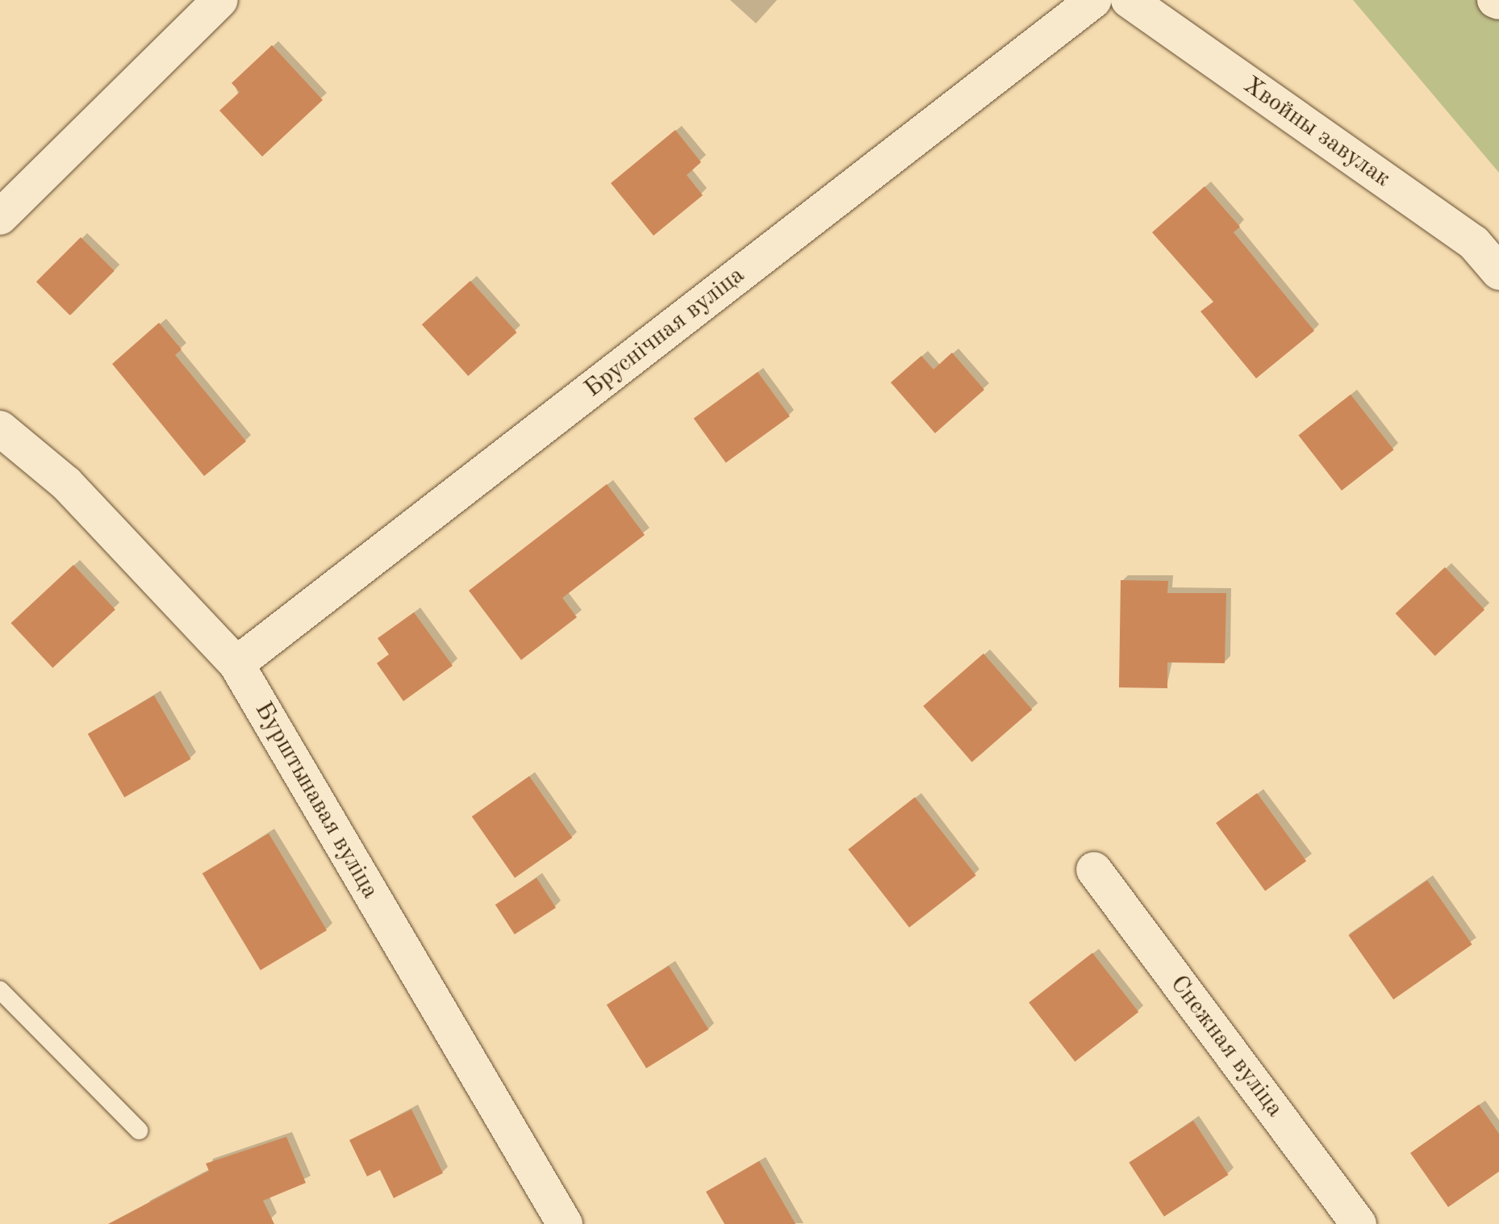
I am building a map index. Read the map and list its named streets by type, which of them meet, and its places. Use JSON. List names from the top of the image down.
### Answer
{
  "streets": {
    "street": [
      "Хвойны завулак",
      "Бруснічная вуліца",
      "Бурштынавая вуліца",
      "Снежная вуліца"
    ]
  },
  "crossings": [
    ["Бруснічная вуліца", "Бурштынавая вуліца"]
  ]
}
